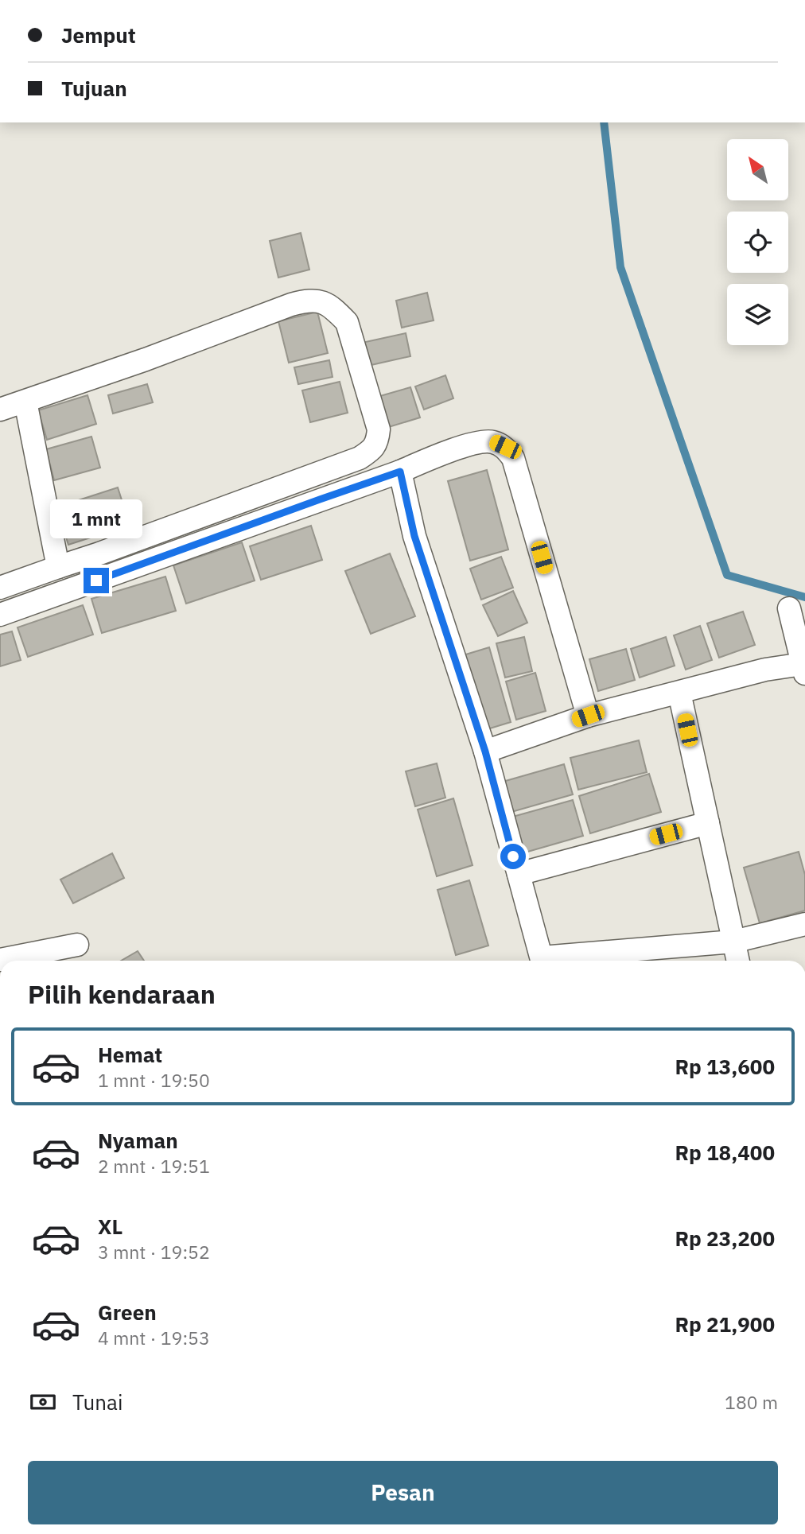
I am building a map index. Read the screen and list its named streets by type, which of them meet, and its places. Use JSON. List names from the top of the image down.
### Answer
{
  "north": "top left",
  "page": {
    "banner": ["Jemput", "Tujuan"],
    "bubble": "1 mnt",
    "heading": "Pilih kendaraan",
    "list": [
      {
        "name": "Hemat",
        "note": "1 mnt · 19:50",
        "value": "Rp 13,600"
      },
      {
        "name": "Nyaman",
        "note": "2 mnt · 19:51",
        "value": "Rp 18,400"
      },
      {
        "name": "XL",
        "note": "3 mnt · 19:52",
        "value": "Rp 23,200"
      },
      {
        "name": "Green",
        "note": "4 mnt · 19:53",
        "value": "Rp 21,900"
      }
    ],
    "pay": ["Tunai", "180 m"],
    "buttons": "Pesan"
  }
}
